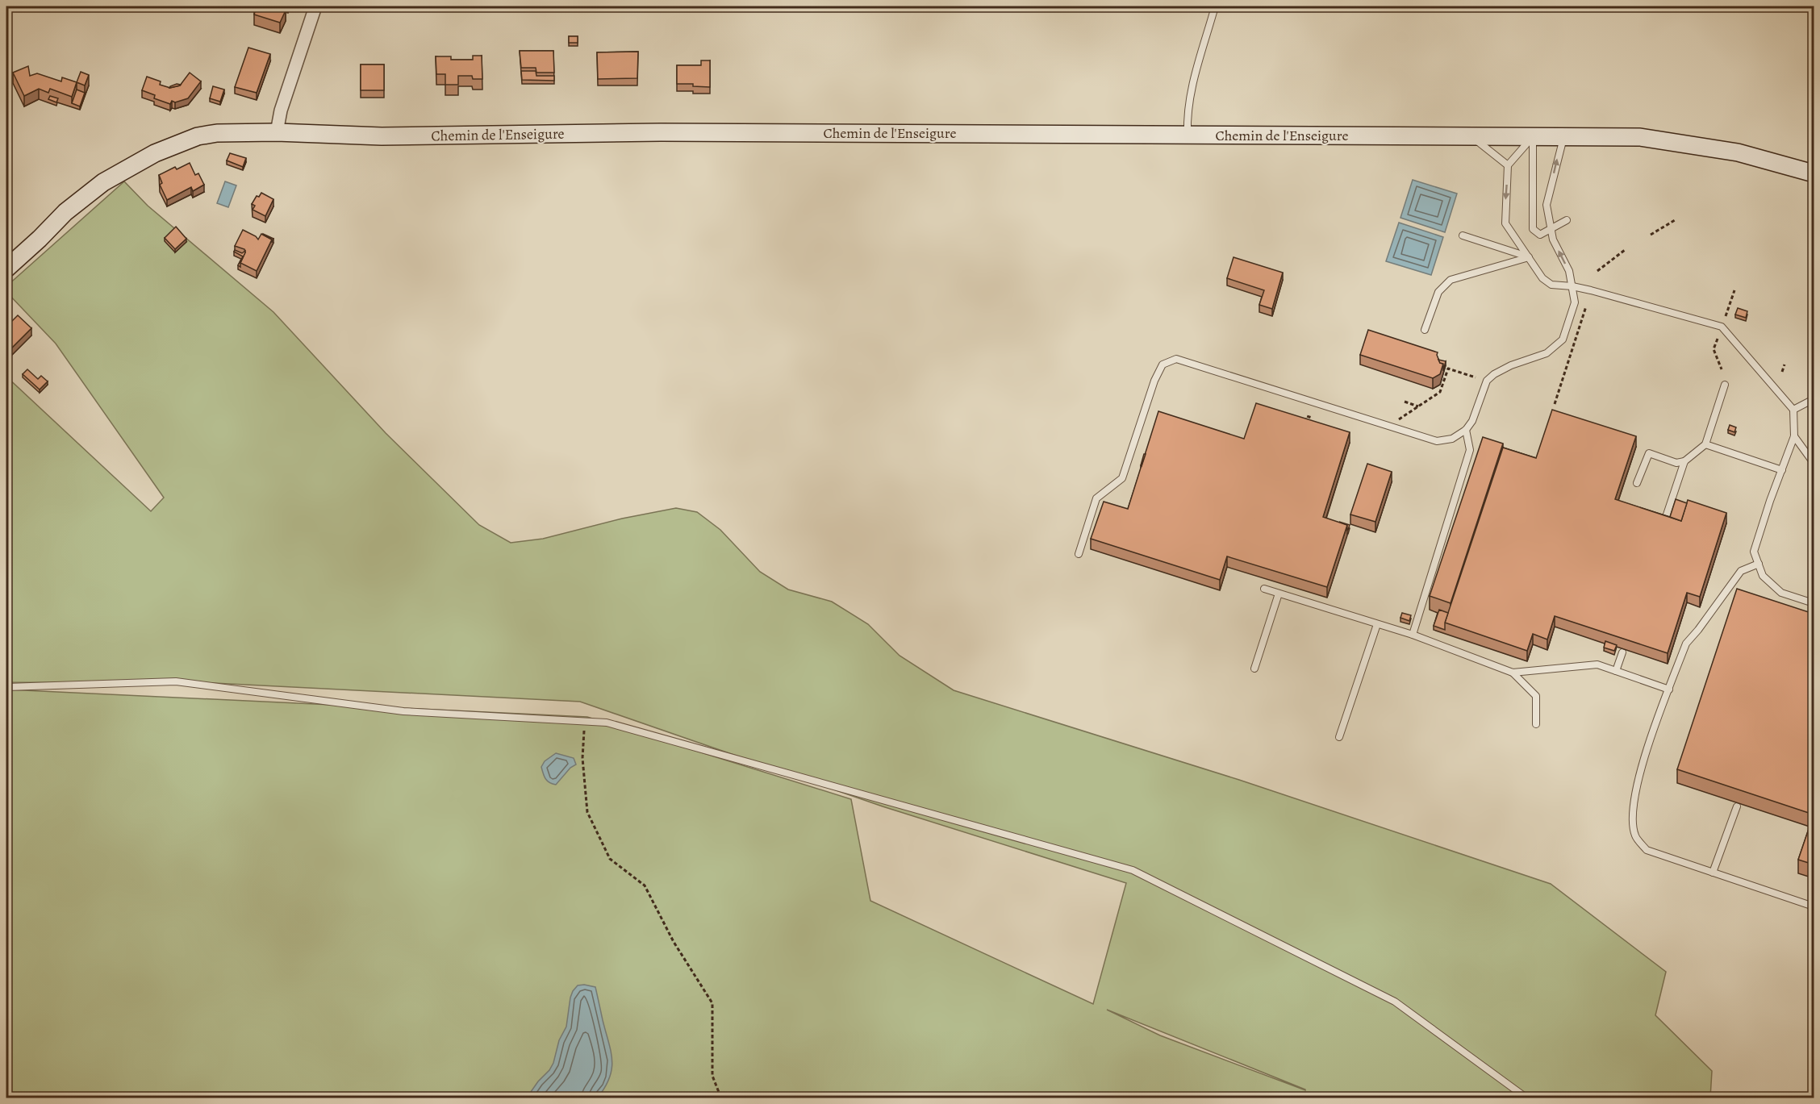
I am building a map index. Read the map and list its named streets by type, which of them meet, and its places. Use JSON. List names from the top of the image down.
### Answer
{
  "streets": {
    "street": ["Chemin de l'Enseigure"]
  }
}
